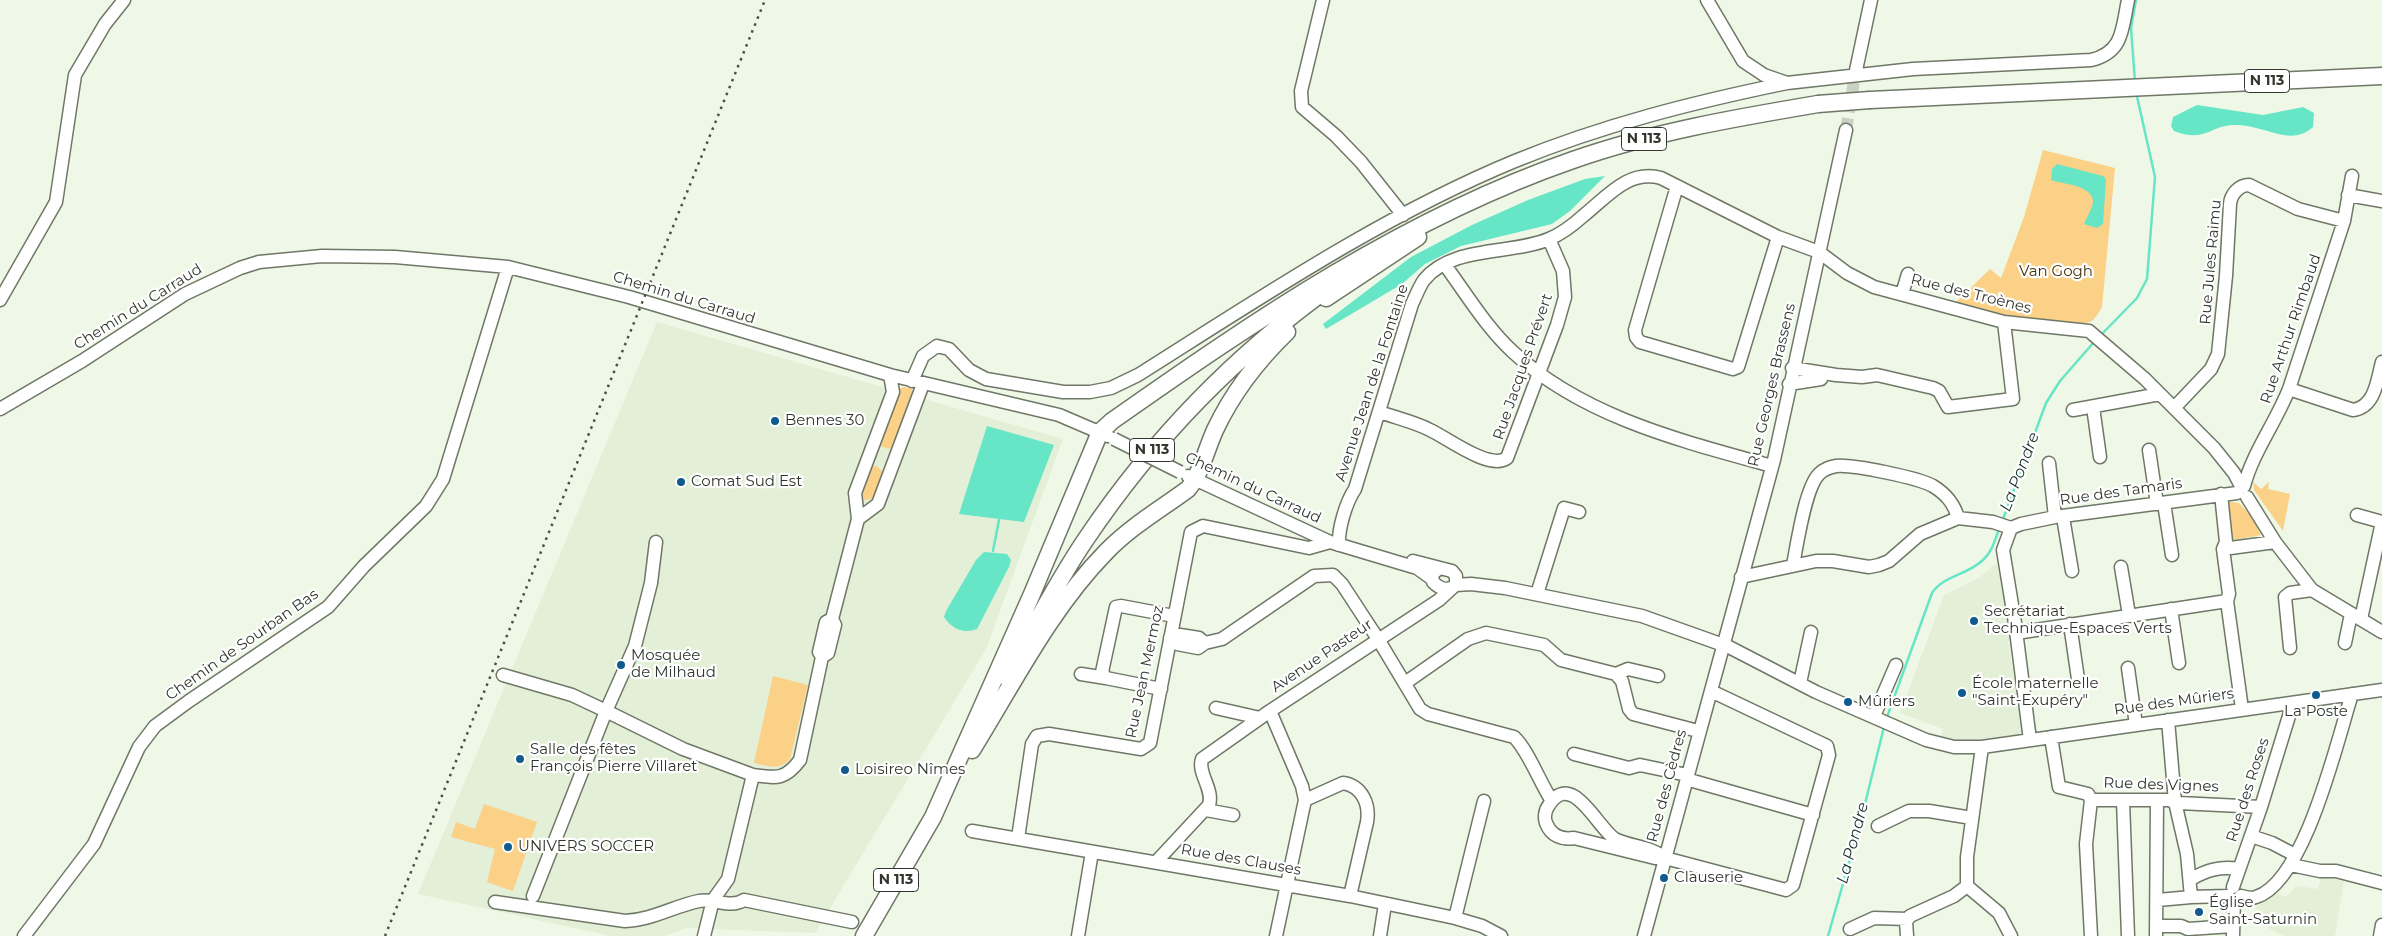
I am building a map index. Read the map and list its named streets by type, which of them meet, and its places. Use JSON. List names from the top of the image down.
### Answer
{
  "streets": {
    "main road": ["N 113"],
    "street": [
      "Rue Jules Raimu",
      "Rue des Troènes",
      "Chemin du Carraud",
      "Rue Arthur Rimbaud",
      "Rue Jacques Prévert",
      "Avenue Jean de la Fontaine",
      "Rue Georges Brassens",
      "Rue des Tamaris",
      "Chemin de Sourban Bas",
      "Avenue Pasteur",
      "Rue Jean Mermoz",
      "Rue des Mûriers",
      "Rue des Vignes",
      "Rue des Cèdres",
      "Rue des Roses",
      "Rue des Clauses"
    ]
  },
  "crossings": [
    ["Rue Jules Raimu", "Rue des Troènes"],
    ["Rue Jules Raimu", "Rue Arthur Rimbaud"],
    ["Rue des Troènes", "Rue Arthur Rimbaud"],
    ["Rue des Troènes", "Avenue Jean de la Fontaine"],
    ["Rue des Troènes", "Rue Georges Brassens"],
    ["Rue des Troènes", "Rue des Tamaris"],
    ["Chemin du Carraud", "Avenue Jean de la Fontaine"],
    ["Chemin du Carraud", "Rue Georges Brassens"],
    ["Chemin du Carraud", "Chemin de Sourban Bas"],
    ["Chemin du Carraud", "Avenue Pasteur"],
    ["Chemin du Carraud", "Rue Jean Mermoz"],
    ["Chemin du Carraud", "Rue des Mûriers"],
    ["Chemin du Carraud", "Rue des Cèdres"],
    ["Rue Arthur Rimbaud", "Rue des Tamaris"],
    ["Rue Jacques Prévert", "Avenue Jean de la Fontaine"],
    ["Avenue Jean de la Fontaine", "Rue Georges Brassens"],
    ["Avenue Jean de la Fontaine", "Rue Jean Mermoz"],
    ["Rue Georges Brassens", "Rue des Mûriers"],
    ["Rue Georges Brassens", "Rue des Cèdres"],
    ["Avenue Pasteur", "Rue des Clauses"],
    ["Rue Jean Mermoz", "Rue des Clauses"],
    ["Rue des Mûriers", "Rue des Cèdres"],
    ["Rue des Mûriers", "Rue des Roses"],
    ["Rue des Vignes", "Rue des Roses"]
  ],
  "water": ["La Pondre"],
  "parks": ["Van Gogh"],
  "places": [
    "Bennes 30",
    "Comat Sud Est",
    "Secrétariat Technique-Espaces Verts",
    "Mosquée de Milhaud",
    "École maternelle \"Saint-Exupéry\"",
    "La Poste",
    "Mûriers",
    "Salle des fêtes François Pierre Villaret",
    "Loisireo Nîmes",
    "UNIVERS SOCCER",
    "Clauserie",
    "Église Saint-Saturnin"
  ]
}
